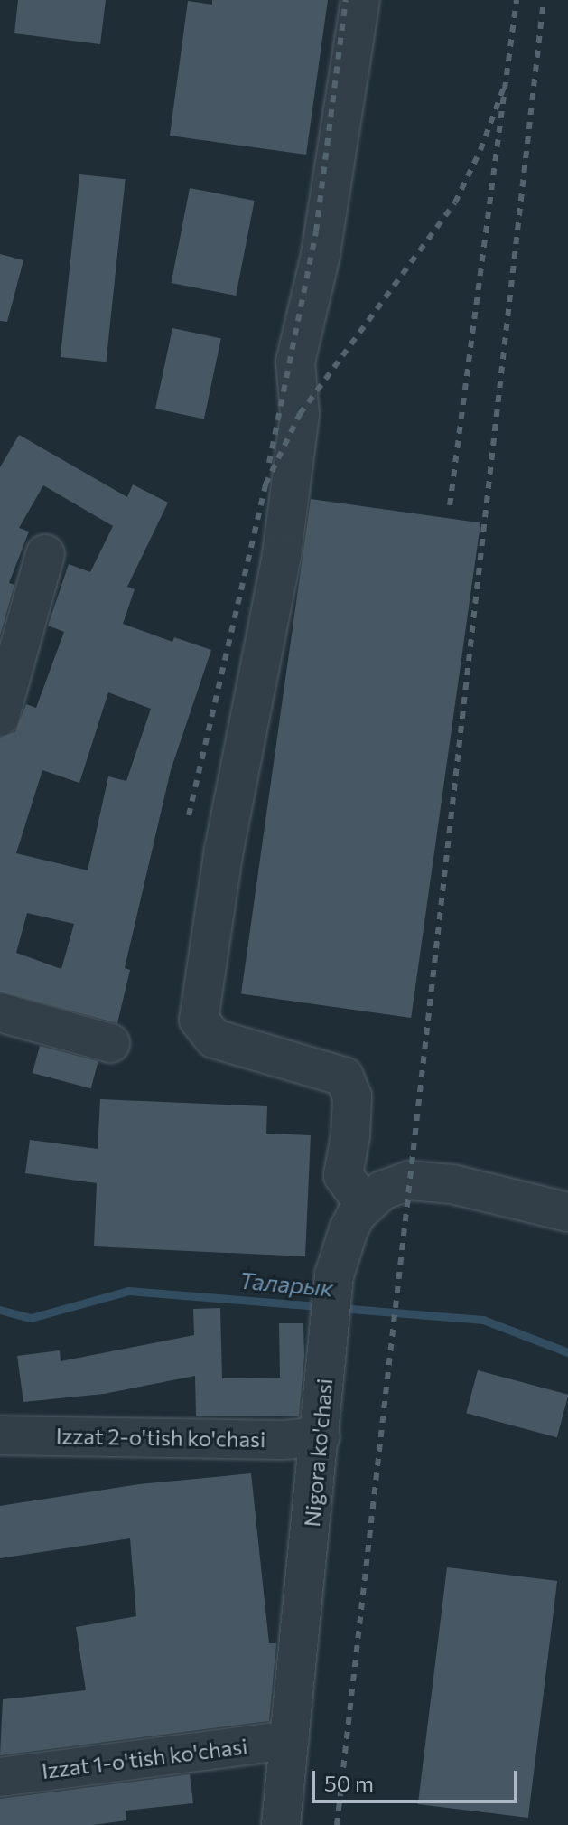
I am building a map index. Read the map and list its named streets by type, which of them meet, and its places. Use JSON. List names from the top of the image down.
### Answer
{
  "streets": {
    "street": ["Izzat 2-o'tish ko'chasi", "Nigora ko'chasi", "Izzat 1-o'tish ko'chasi"]
  },
  "crossings": [
    ["Izzat 2-o'tish ko'chasi", "Nigora ko'chasi"],
    ["Nigora ko'chasi", "Izzat 1-o'tish ko'chasi"]
  ],
  "water": ["Таларык"],
  "scale_bar": "50 m"
}
